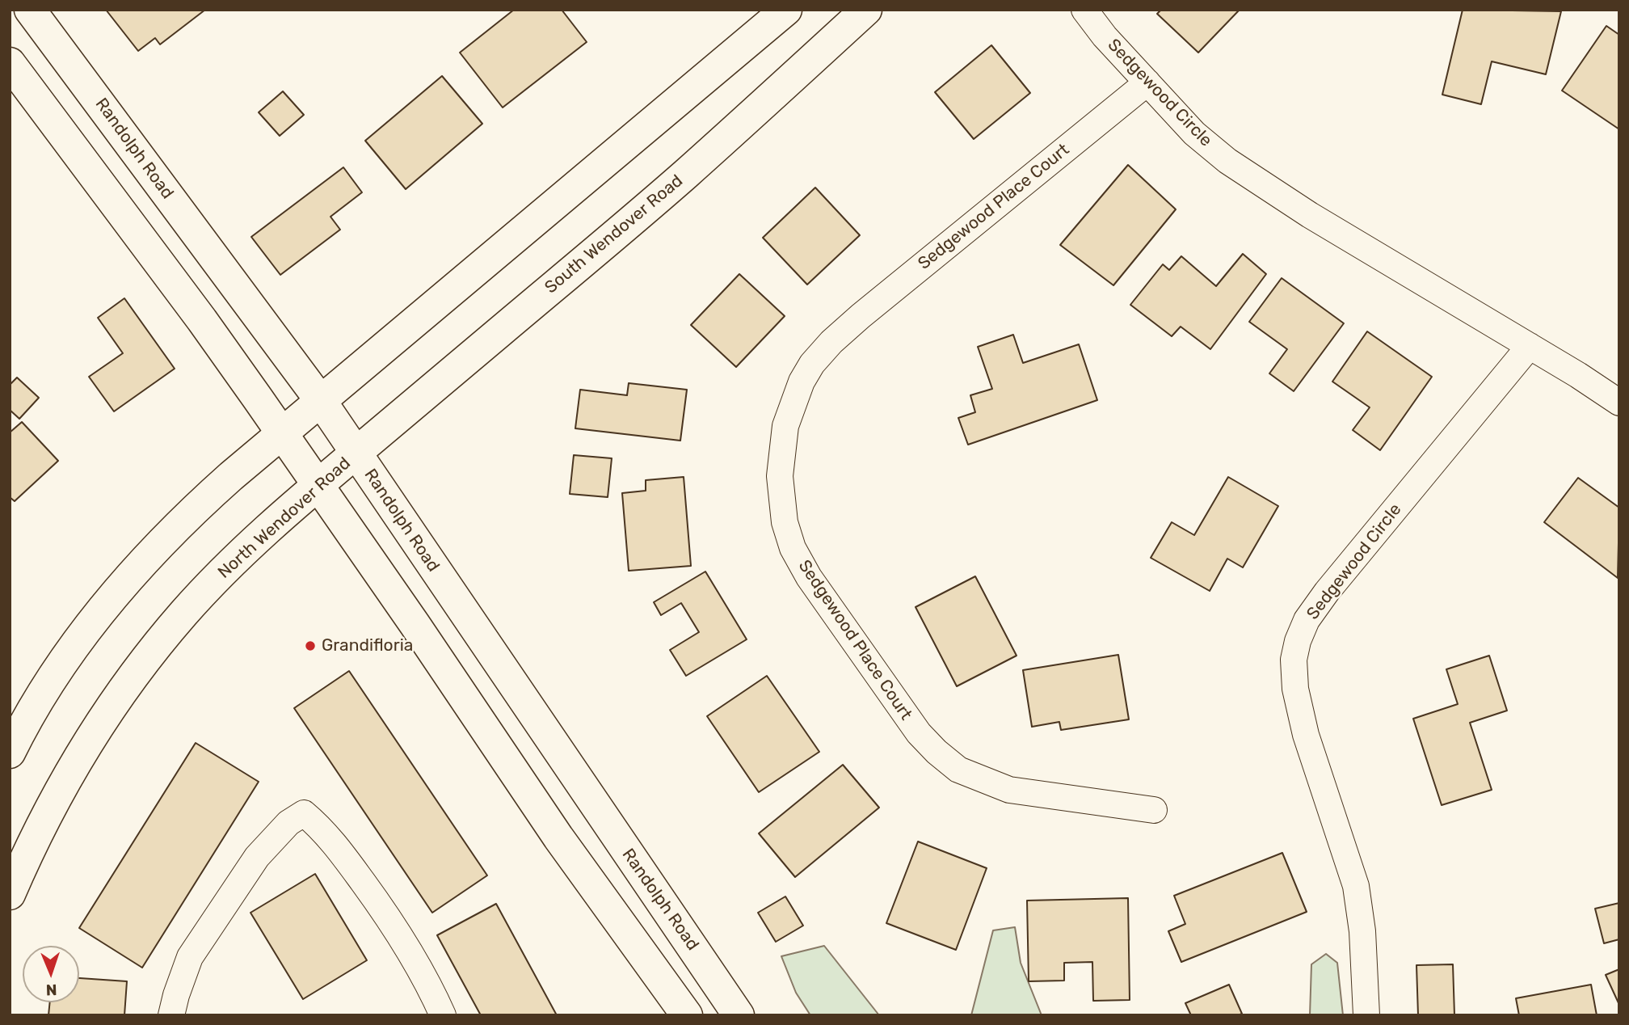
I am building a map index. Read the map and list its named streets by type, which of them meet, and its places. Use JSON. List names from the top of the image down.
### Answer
{
  "streets": {
    "main road": ["Randolph Road", "South Wendover Road", "North Wendover Road"],
    "street": ["Sedgewood Circle", "Sedgewood Place Court"]
  },
  "crossings": [
    ["Sedgewood Circle", "Sedgewood Place Court"],
    ["Randolph Road", "South Wendover Road"],
    ["Randolph Road", "North Wendover Road"],
    ["South Wendover Road", "North Wendover Road"]
  ],
  "places": ["Grandifloria"],
  "north": "bottom"
}
